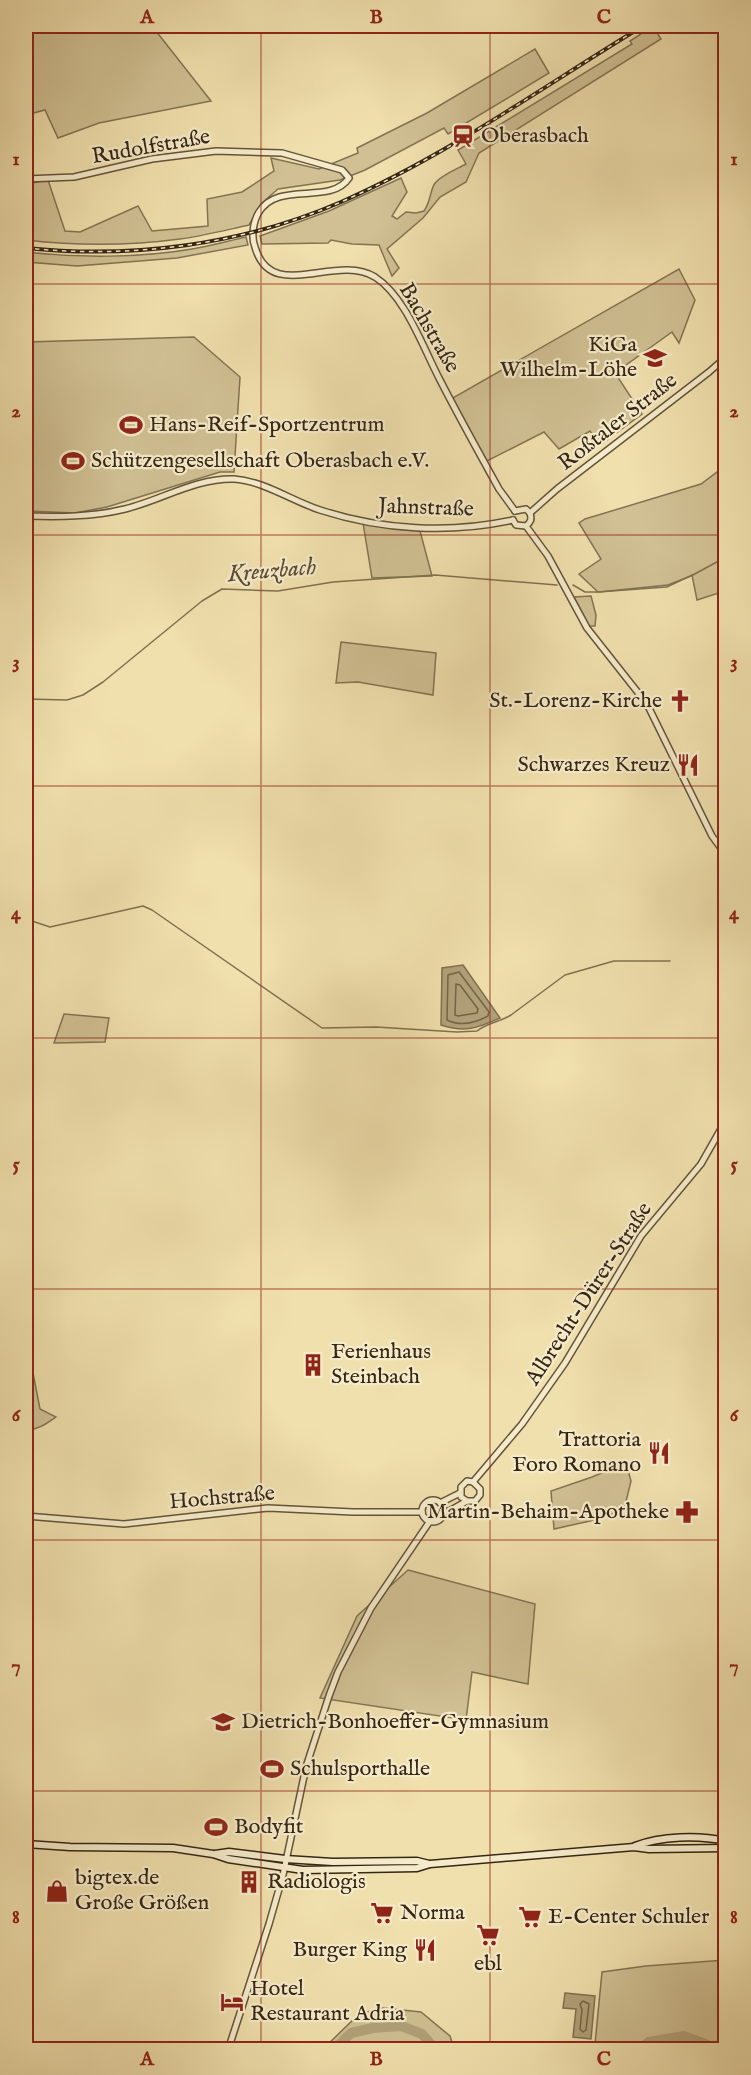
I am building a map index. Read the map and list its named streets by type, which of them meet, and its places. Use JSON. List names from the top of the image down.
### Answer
{
  "streets": {
    "street": [
      "Rudolfstraße",
      "Bachstraße",
      "Roßtaler Straße",
      "Jahnstraße",
      "Albrecht-Dürer-Straße",
      "Hochstraße"
    ]
  },
  "crossings": [
    ["Rudolfstraße", "Bachstraße"],
    ["Bachstraße", "Roßtaler Straße"],
    ["Bachstraße", "Jahnstraße"],
    ["Roßtaler Straße", "Jahnstraße"]
  ],
  "water": ["Kreuzbach"],
  "places": {
    "station": ["Oberasbach"],
    "school or university": ["KiGa Wilhelm-Löhe", "Dietrich-Bonhoeffer-Gymnasium"],
    "sports": [
      "Hans-Reif-Sportzentrum",
      "Schützengesellschaft Oberasbach e.V.",
      "Schulsporthalle",
      "Bodyfit"
    ],
    "church": ["St.-Lorenz-Kirche"],
    "restaurant": ["Schwarzes Kreuz", "Trattoria Foro Romano", "Burger King"],
    "building": ["Ferienhaus Steinbach", "Radiologis"],
    "pharmacy": ["Martin-Behaim-Apotheke"],
    "shop": ["bigtex.de Große Größen"],
    "supermarket": ["Norma", "E-Center Schuler", "ebl"],
    "hotel": ["Hotel Restaurant Adria"]
  },
  "grid": {
    "columns": ["A", "B", "C"],
    "rows": [
      "1",
      "2",
      "3",
      "4",
      "5",
      "6",
      "7",
      "8"
    ]
  }
}
